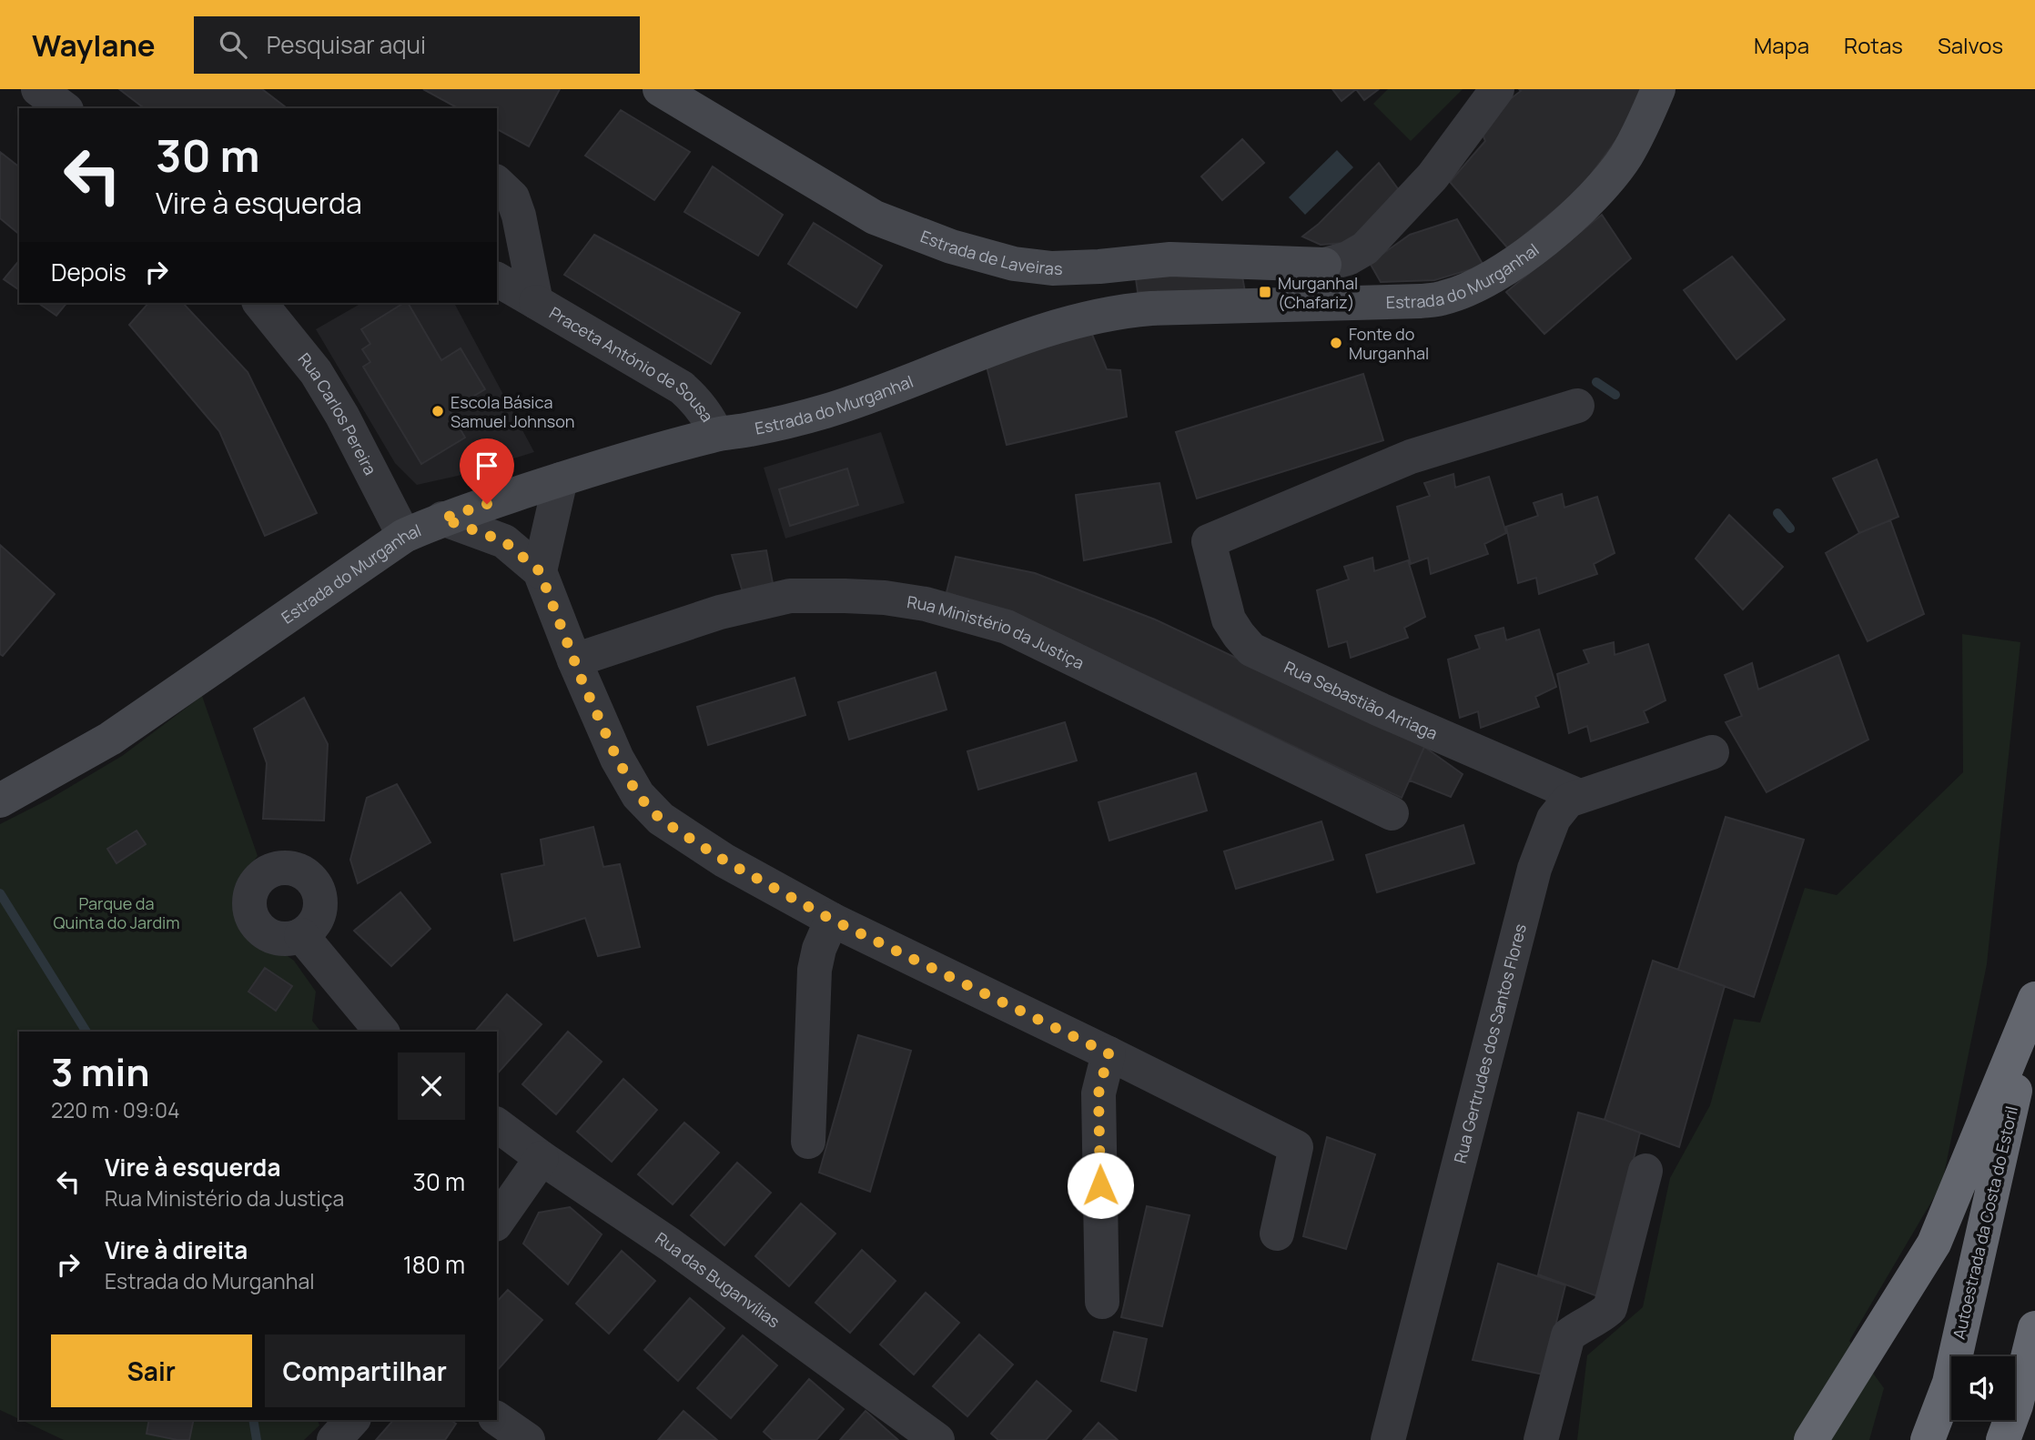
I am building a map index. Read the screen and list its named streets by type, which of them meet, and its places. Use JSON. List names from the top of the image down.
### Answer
{
  "streets": {
    "highway": ["Autoestrada da Costa do Estoril"],
    "street": [
      "Estrada de Laveiras",
      "Estrada do Murganhal",
      "Praceta António de Sousa",
      "Rua Carlos Pereira",
      "Rua Ministério da Justiça",
      "Rua Sebastião Arriaga",
      "Rua Gertrudes dos Santos Flores",
      "Rua das Buganvílias"
    ]
  },
  "crossings": [
    ["Estrada do Murganhal", "Praceta António de Sousa"],
    ["Estrada do Murganhal", "Rua Carlos Pereira"],
    ["Rua Sebastião Arriaga", "Rua Gertrudes dos Santos Flores"]
  ],
  "parks": ["Parque da Quinta do Jardim"],
  "places": {
    "transit": ["Murganhal (Chafariz)"],
    "other": ["Fonte do Murganhal", "Escola Básica Samuel Johnson"]
  },
  "page": {
    "header": "Waylane",
    "search": "Pesquisar aqui",
    "nav": ["Mapa", "Rotas", "Salvos"],
    "turn": ["30 m", "Vire à esquerda"],
    "then": "Depois",
    "heading": ["3 min", "220 m · 09:04"],
    "list": [
      {
        "name": "Vire à esquerda",
        "note": "Rua Ministério da Justiça",
        "value": "30 m"
      },
      {
        "name": "Vire à direita",
        "note": "Estrada do Murganhal",
        "value": "180 m"
      }
    ],
    "buttons": ["Sair", "Compartilhar"]
  }
}
